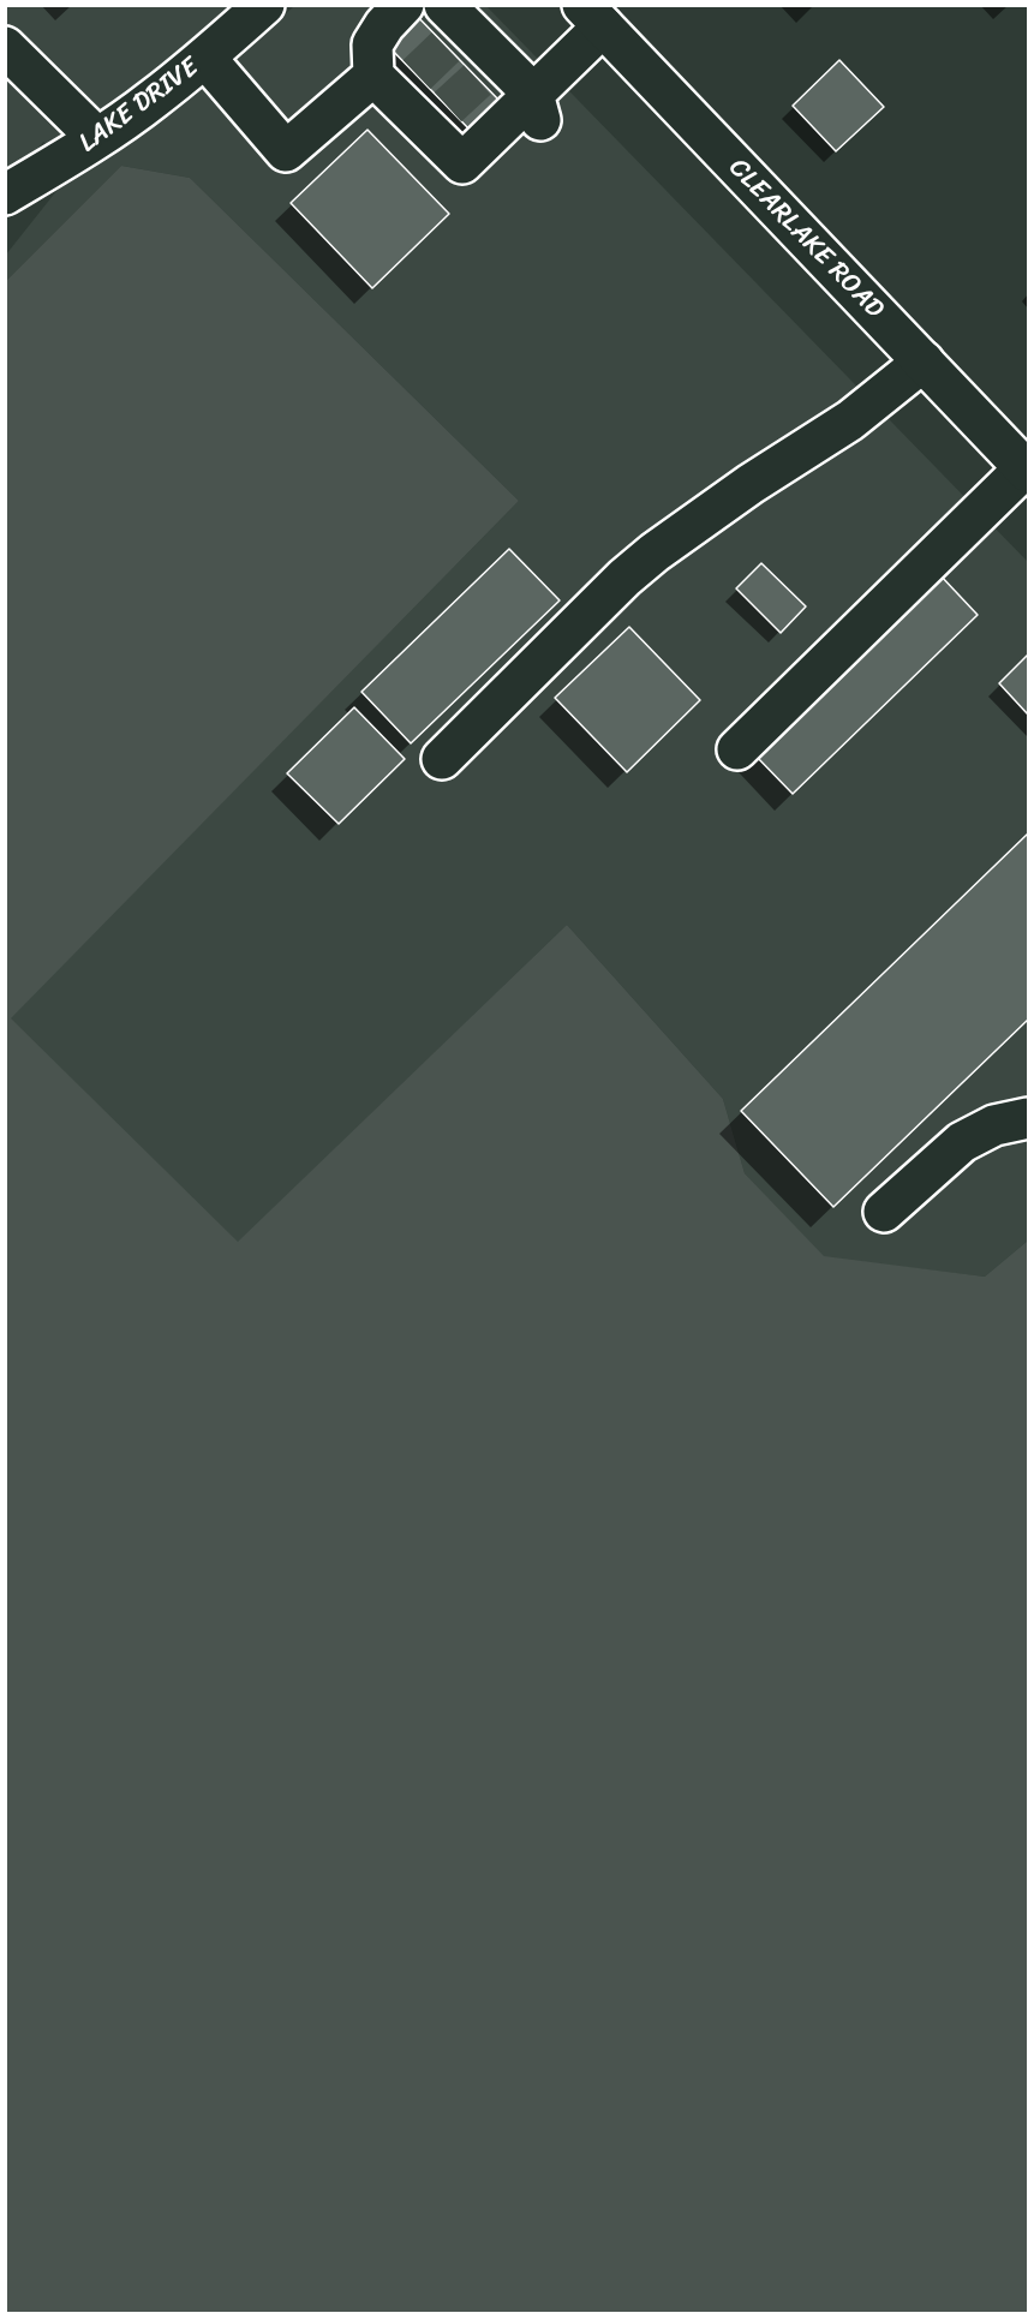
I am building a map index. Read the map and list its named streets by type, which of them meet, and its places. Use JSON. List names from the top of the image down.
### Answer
{
  "streets": {
    "main road": ["LAKE DRIVE", "CLEARLAKE ROAD"]
  }
}
